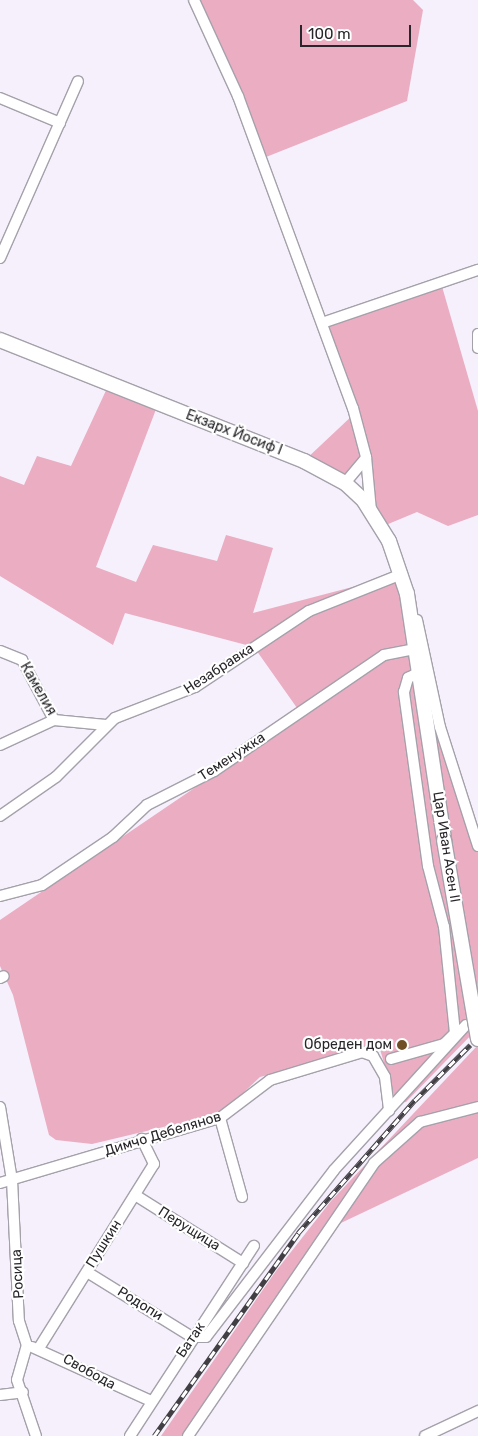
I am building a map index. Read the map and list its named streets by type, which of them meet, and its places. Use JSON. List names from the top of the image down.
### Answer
{
  "streets": {
    "main road": ["Екзарх Йосиф I", "Цар Иван Асен II"],
    "street": [
      "Незабравка",
      "Камелия",
      "Теменужка",
      "Димчо Дебелянов",
      "Перущица",
      "Пушкин",
      "Росица",
      "Родопи",
      "Батак",
      "Свобода"
    ]
  },
  "crossings": [
    ["Екзарх Йосиф I", "Незабравка"],
    ["Екзарх Йосиф I", "Теменужка"],
    ["Екзарх Йосиф I", "Цар Иван Асен II"],
    ["Незабравка", "Камелия"],
    ["Теменужка", "Цар Иван Асен II"],
    ["Димчо Дебелянов", "Пушкин"],
    ["Димчо Дебелянов", "Росица"],
    ["Перущица", "Пушкин"],
    ["Перущица", "Батак"],
    ["Пушкин", "Родопи"],
    ["Пушкин", "Свобода"],
    ["Росица", "Свобода"],
    ["Родопи", "Батак"],
    ["Батак", "Свобода"]
  ],
  "places": ["Обреден дом"],
  "scale_bar": "100 m"
}
